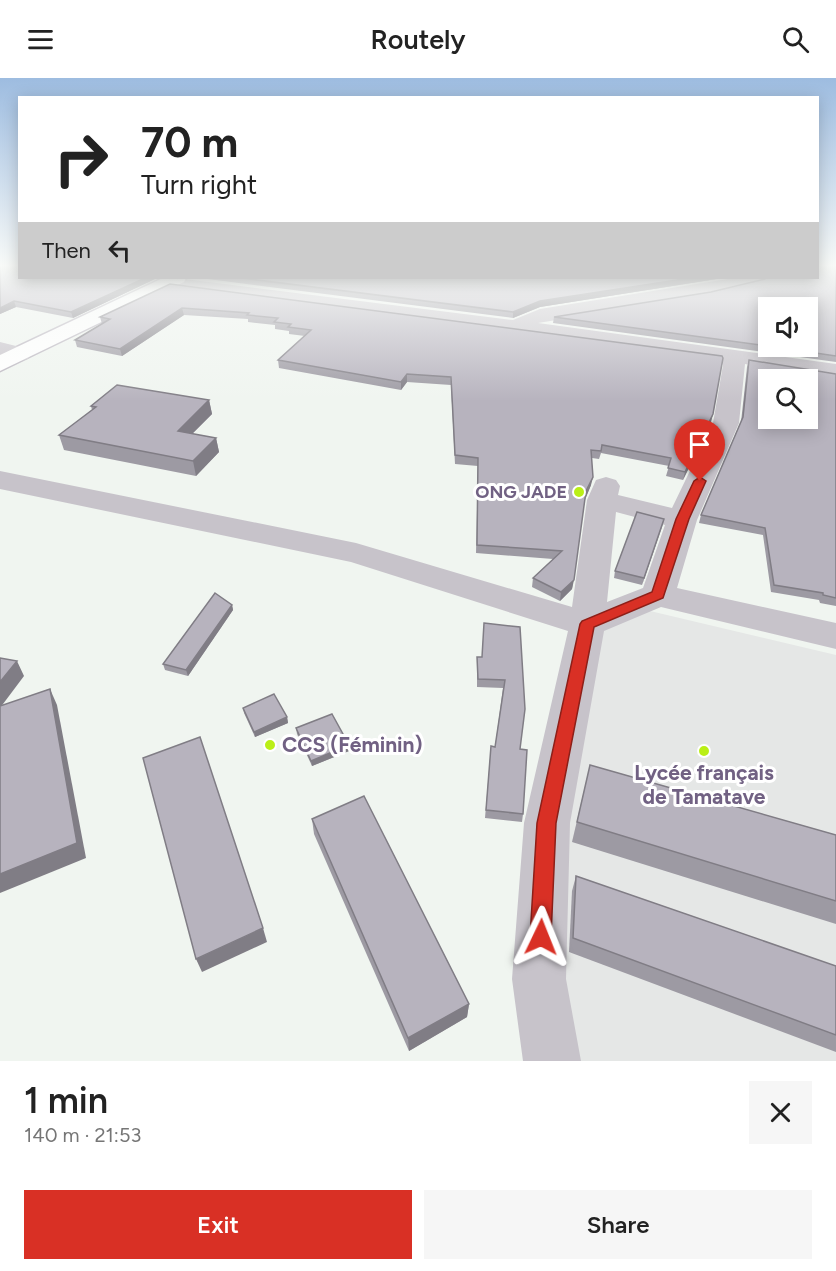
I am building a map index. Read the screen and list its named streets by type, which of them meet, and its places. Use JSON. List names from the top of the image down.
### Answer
{
  "places": ["ONG JADE", "CCS (Féminin)", "Lycée français de Tamatave"],
  "page": {
    "header": "Routely",
    "turn": ["70 m", "Turn right"],
    "then": "Then",
    "heading": ["1 min", "140 m · 21:53"],
    "buttons": ["Exit", "Share"]
  }
}
